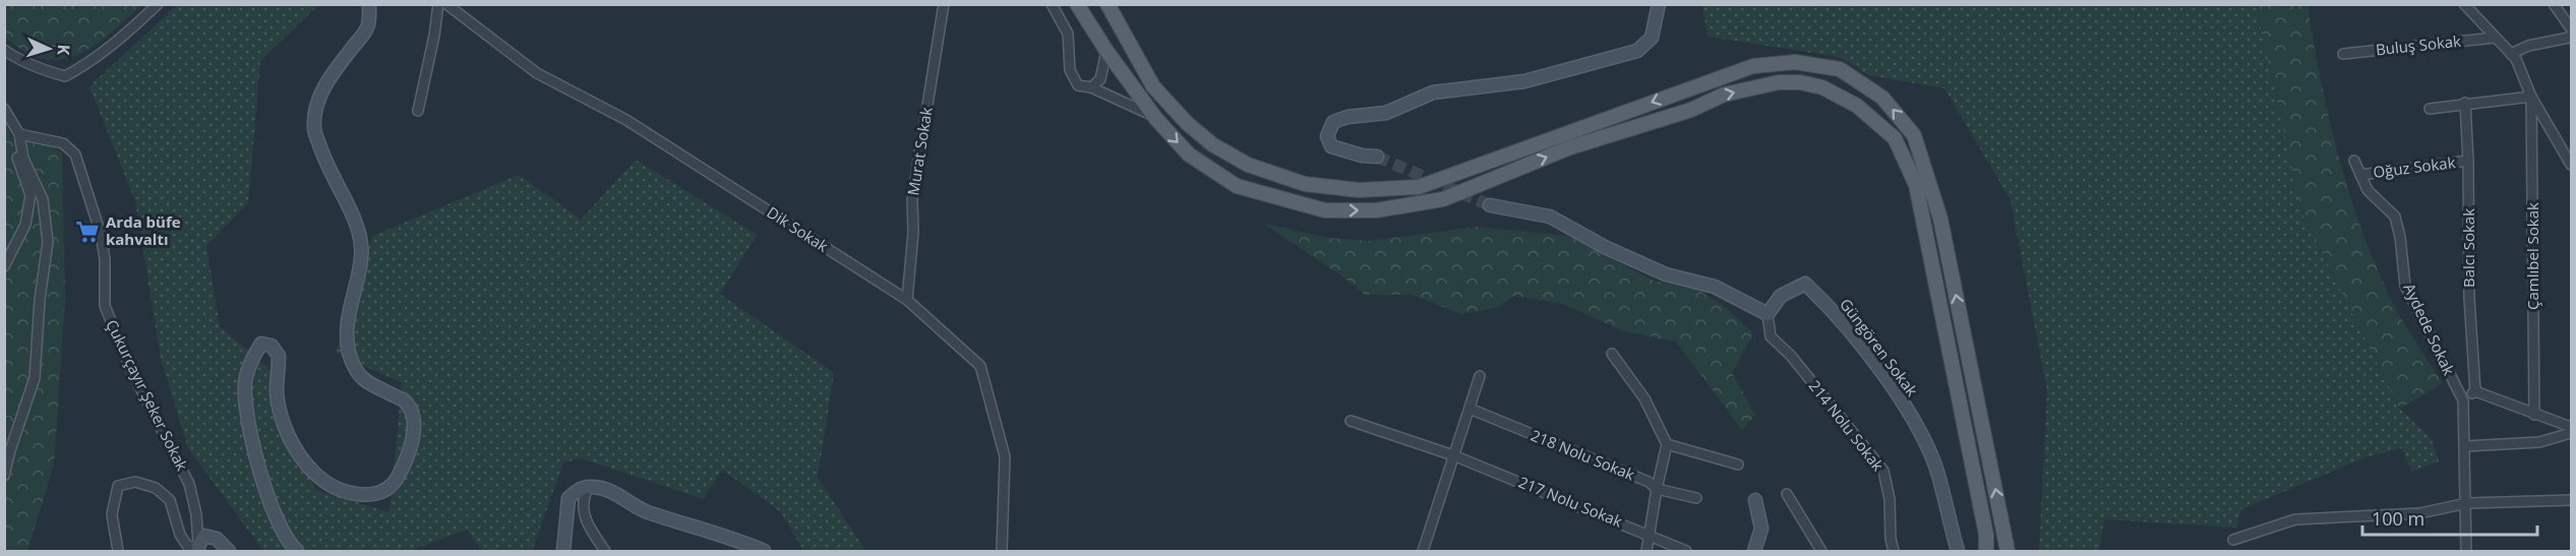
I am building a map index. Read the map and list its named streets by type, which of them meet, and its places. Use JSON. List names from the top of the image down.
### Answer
{
  "streets": {
    "street": [
      "Buluş Sokak",
      "Murat Sokak",
      "Oğuz Sokak",
      "Dik Sokak",
      "Balcı Sokak",
      "Çamlıbel Sokak",
      "Aydede Sokak",
      "Güngören Sokak",
      "Çukurçayır Şeker Sokak",
      "214 Nolu Sokak",
      "218 Nolu Sokak",
      "217 Nolu Sokak"
    ]
  },
  "crossings": [
    ["Murat Sokak", "Dik Sokak"],
    ["Oğuz Sokak", "Balcı Sokak"],
    ["Oğuz Sokak", "Aydede Sokak"],
    ["Güngören Sokak", "214 Nolu Sokak"]
  ],
  "places": {
    "supermarket": ["Arda büfe kahvaltı"]
  },
  "scale_bar": "100 m",
  "north": "right"
}
